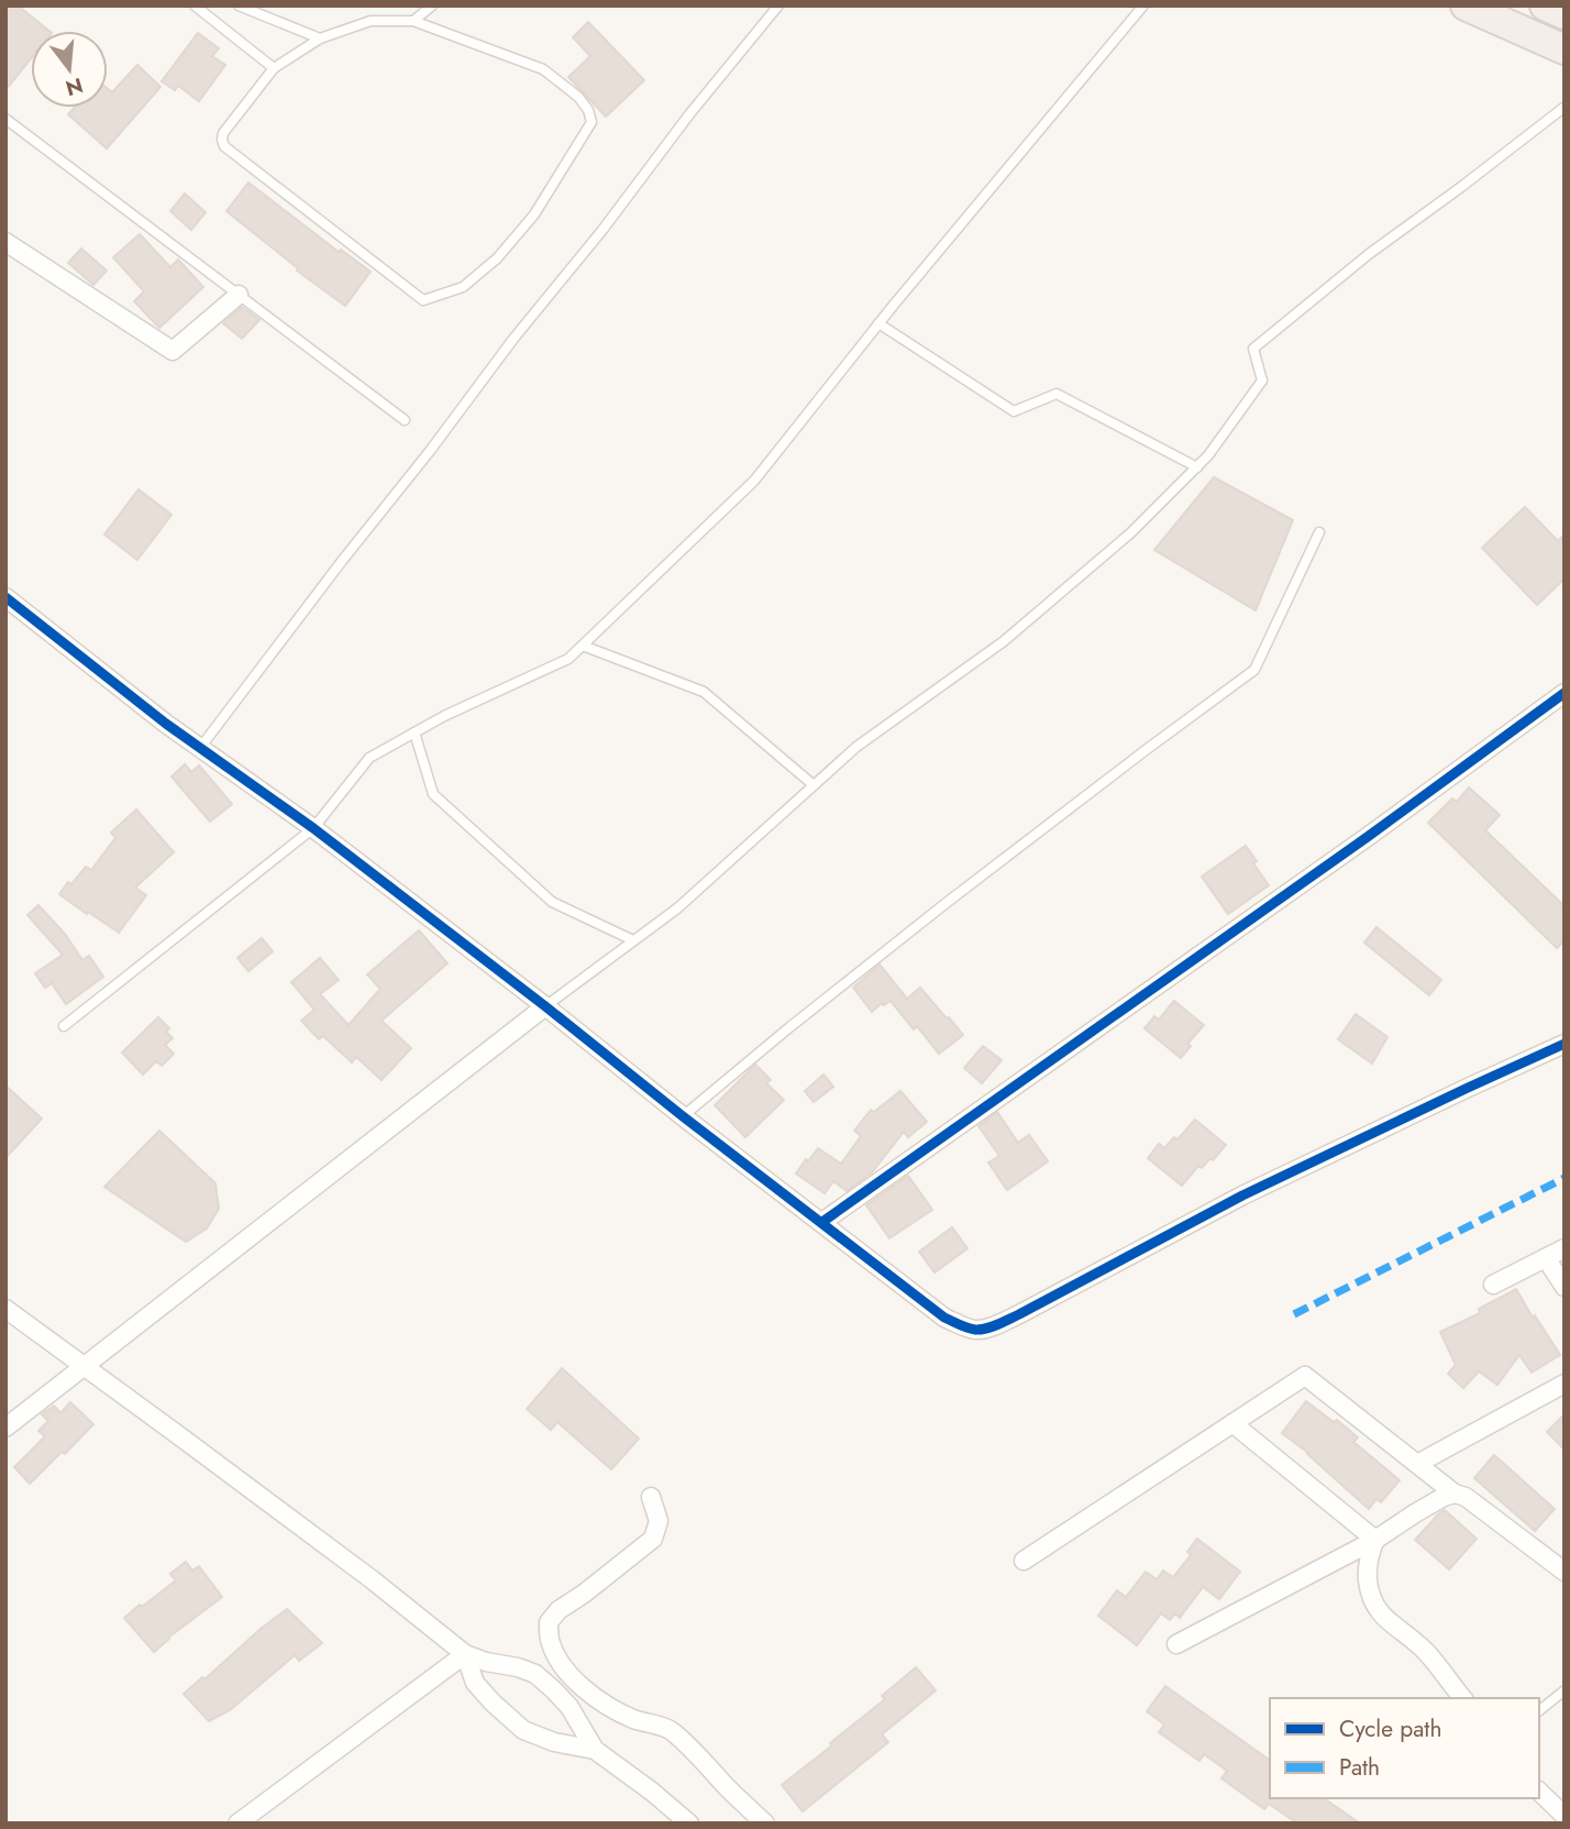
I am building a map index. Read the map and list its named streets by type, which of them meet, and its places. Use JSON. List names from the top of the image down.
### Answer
{
  "legend": ["Cycle path", "Path"],
  "north": "bottom"
}
